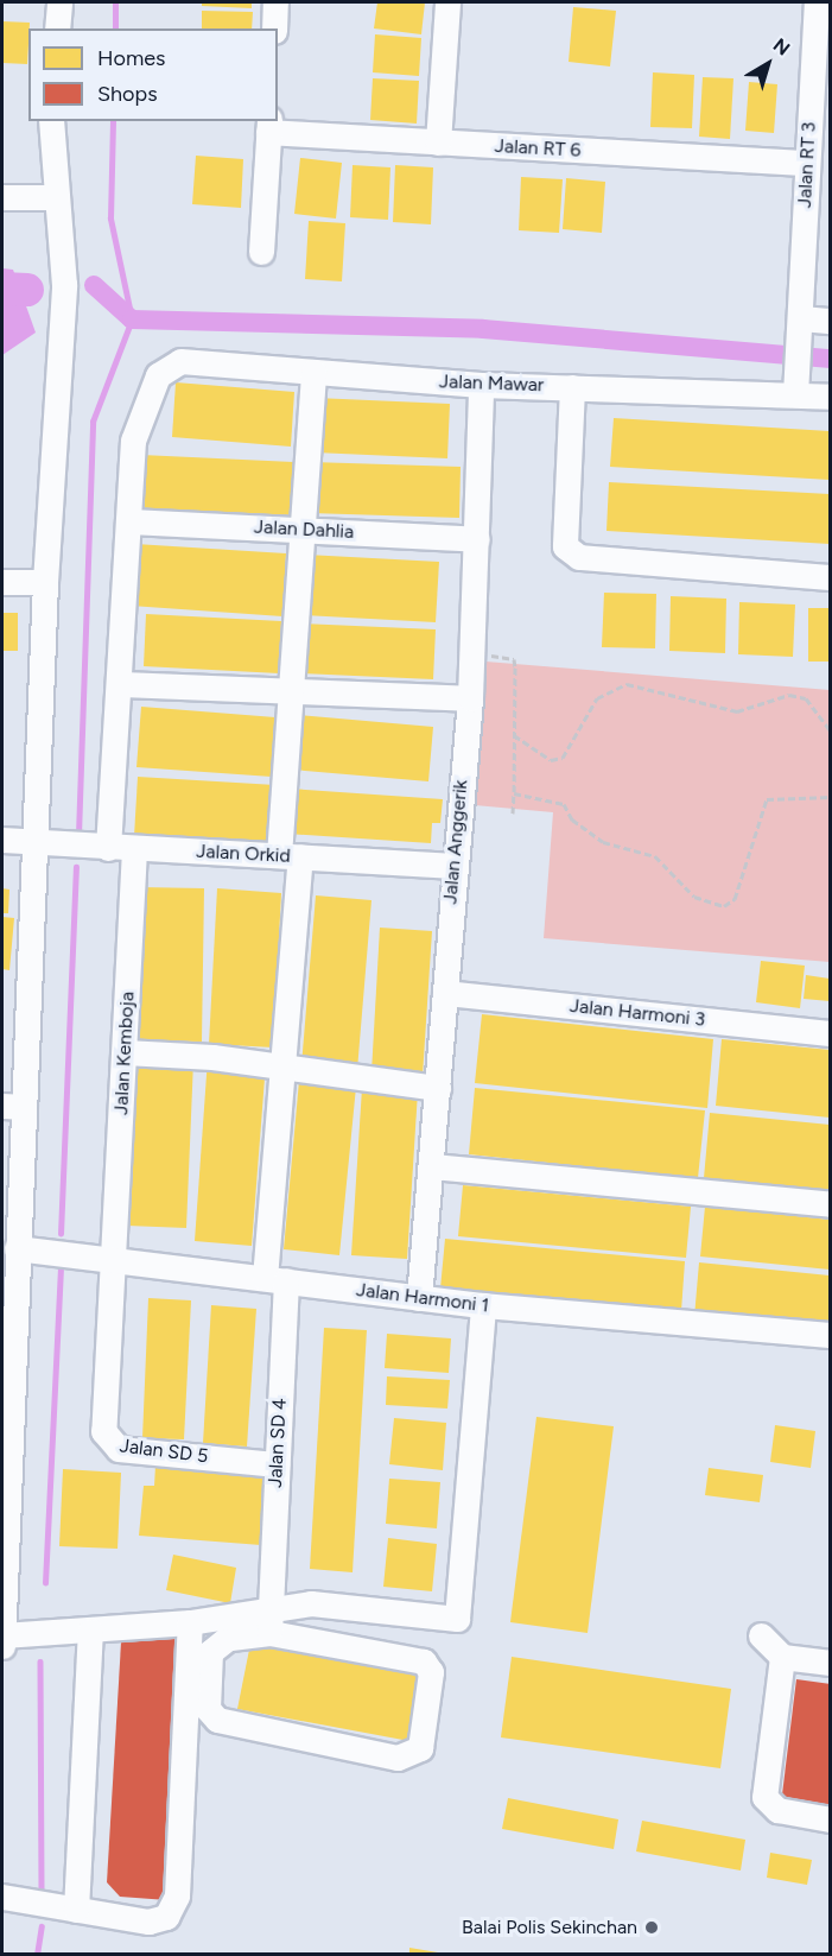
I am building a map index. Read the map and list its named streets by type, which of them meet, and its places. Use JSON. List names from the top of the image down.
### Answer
{
  "streets": {
    "street": [
      "Jalan RT 6",
      "Jalan RT 3",
      "Jalan Mawar",
      "Jalan Dahlia",
      "Jalan Anggerik",
      "Jalan Orkid",
      "Jalan Harmoni 3",
      "Jalan Kemboja",
      "Jalan Harmoni 1",
      "Jalan SD 4",
      "Jalan SD 5"
    ]
  },
  "crossings": [
    ["Jalan RT 6", "Jalan RT 3"],
    ["Jalan RT 3", "Jalan Mawar"],
    ["Jalan Mawar", "Jalan Dahlia"],
    ["Jalan Mawar", "Jalan Anggerik"],
    ["Jalan Mawar", "Jalan SD 4"],
    ["Jalan Dahlia", "Jalan Anggerik"],
    ["Jalan Dahlia", "Jalan SD 4"],
    ["Jalan Anggerik", "Jalan Orkid"],
    ["Jalan Anggerik", "Jalan Harmoni 3"],
    ["Jalan Anggerik", "Jalan Harmoni 1"],
    ["Jalan Orkid", "Jalan Kemboja"],
    ["Jalan Orkid", "Jalan SD 4"],
    ["Jalan Kemboja", "Jalan Harmoni 1"],
    ["Jalan Kemboja", "Jalan SD 5"],
    ["Jalan Harmoni 1", "Jalan SD 4"],
    ["Jalan Harmoni 1", "Jalan SD 5"],
    ["Jalan SD 4", "Jalan SD 5"]
  ],
  "places": ["Balai Polis Sekinchan"],
  "legend": ["Homes", "Shops"],
  "north": "top right"
}
